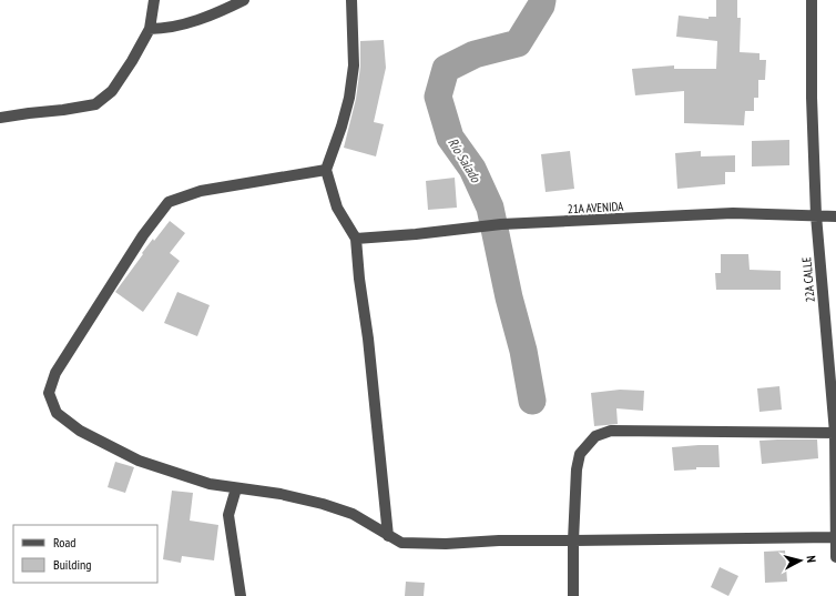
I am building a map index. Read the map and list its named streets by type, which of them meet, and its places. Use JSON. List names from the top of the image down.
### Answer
{
  "streets": {
    "street": ["21A AVENIDA", "22A CALLE"]
  },
  "crossings": [
    ["21A AVENIDA", "22A CALLE"]
  ],
  "water": ["Río Salado"],
  "legend": ["Road", "Building"],
  "north": "right"
}
